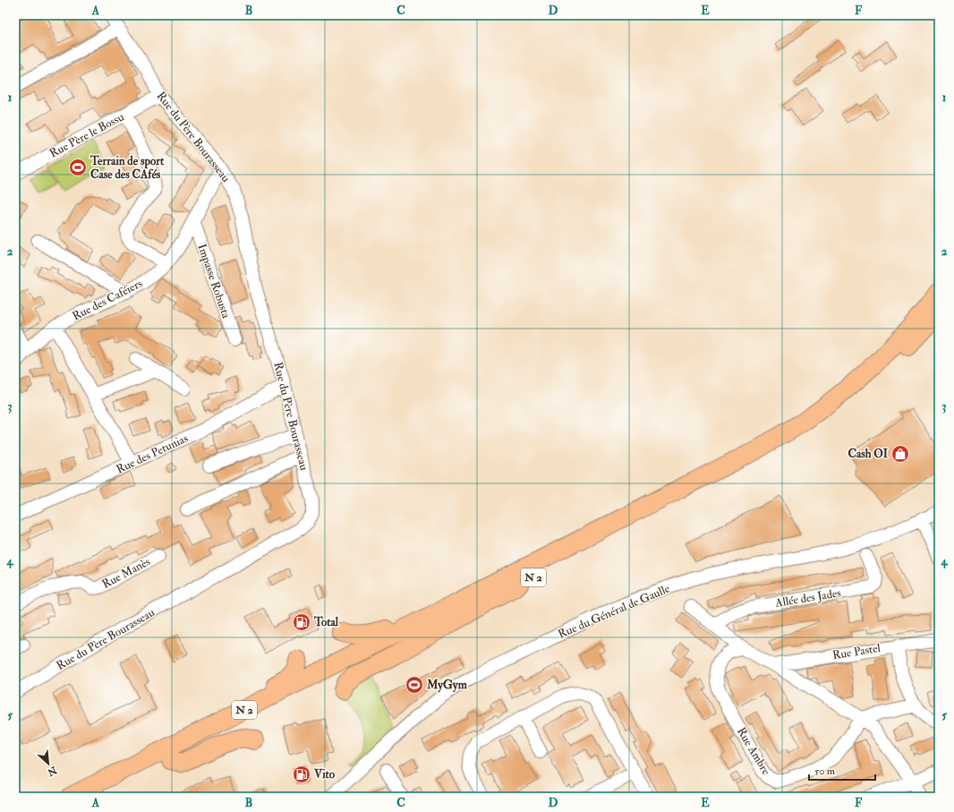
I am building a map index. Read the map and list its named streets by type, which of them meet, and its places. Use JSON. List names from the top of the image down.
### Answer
{
  "streets": {
    "highway": ["N 2"],
    "street": [
      "Rue Père le Bossu",
      "Rue du Père Bourasseau",
      "Impasse Robusta",
      "Rue des Caféiers",
      "Rue des Petunias",
      "Rue Manès",
      "Allée des Jades",
      "Rue du Général de Gaulle",
      "Rue Pastel",
      "Rue Ambre"
    ]
  },
  "crossings": [
    ["Rue Père le Bossu", "Rue du Père Bourasseau"],
    ["Rue du Père Bourasseau", "Rue des Caféiers"],
    ["Rue du Père Bourasseau", "Rue des Petunias"],
    ["Impasse Robusta", "Rue des Caféiers"]
  ],
  "places": {
    "sports": ["Terrain de sport Case des CAfés", "MyGym"],
    "shop": ["Cash OI"],
    "fuel station": ["Total", "Vito"]
  },
  "scale_bar": "50 m",
  "north": "bottom right",
  "grid": {
    "columns": [
      "A",
      "B",
      "C",
      "D",
      "E",
      "F"
    ],
    "rows": [
      "1",
      "2",
      "3",
      "4",
      "5"
    ]
  }
}
